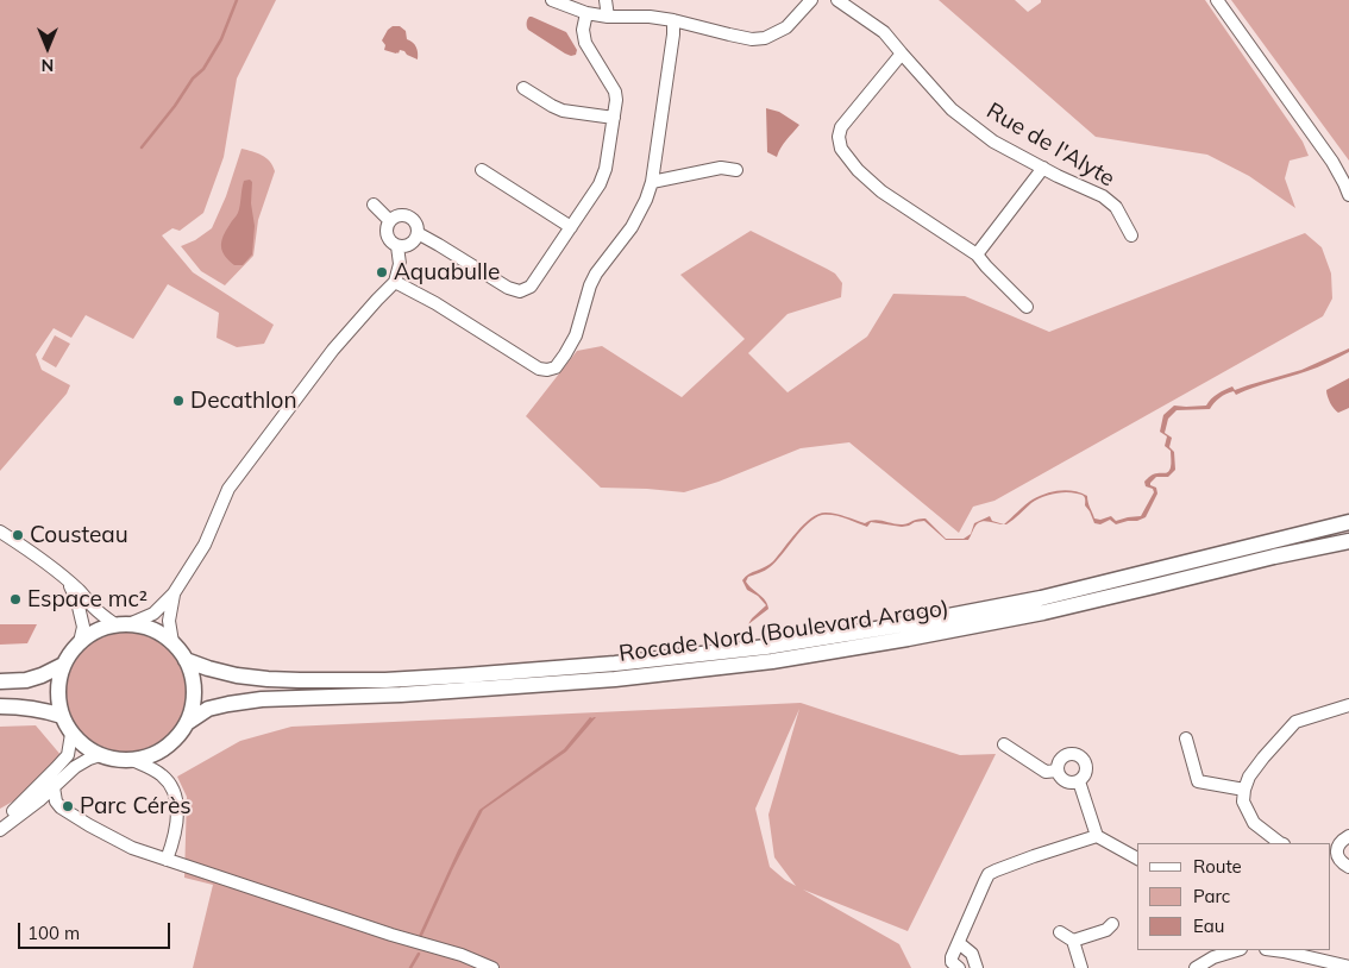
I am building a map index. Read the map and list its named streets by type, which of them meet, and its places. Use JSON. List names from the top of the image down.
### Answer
{
  "streets": {
    "main road": ["Rocade Nord (Boulevard Arago)"],
    "street": ["Rue de l'Alyte"]
  },
  "places": [
    "Aquabulle",
    "Decathlon",
    "Cousteau",
    "Espace mc²",
    "Parc Cérès"
  ],
  "legend": ["Route", "Parc", "Eau"],
  "scale_bar": "100 m",
  "north": "bottom"
}
